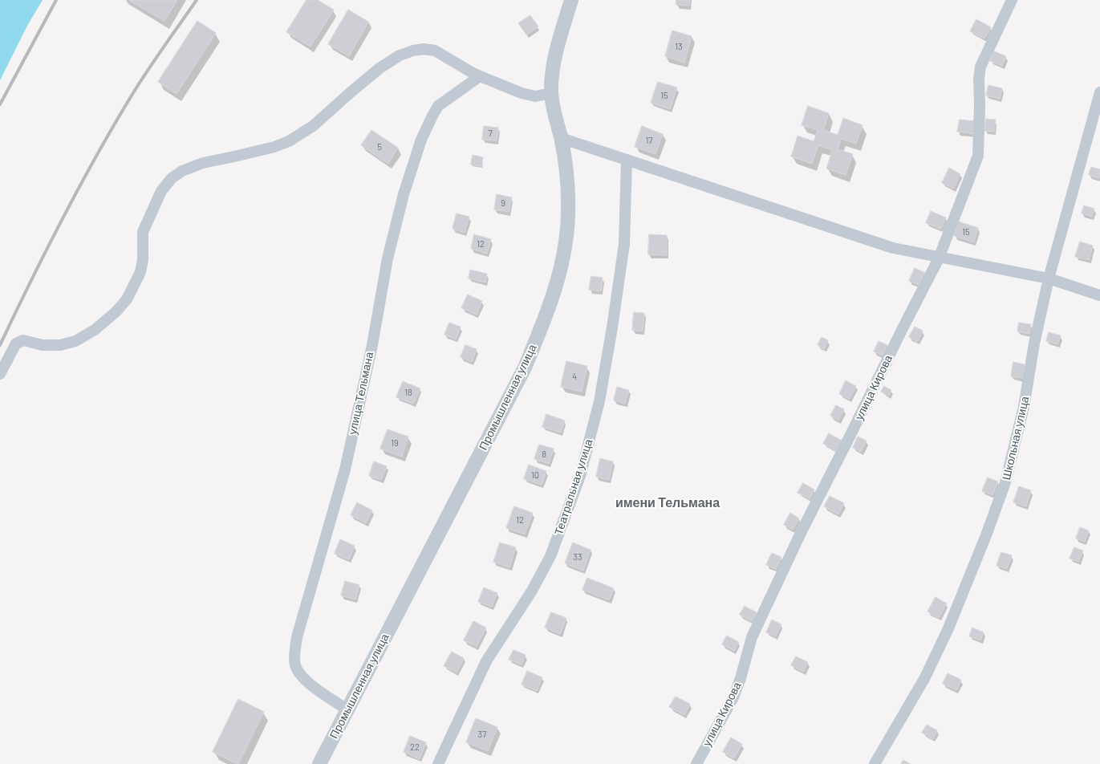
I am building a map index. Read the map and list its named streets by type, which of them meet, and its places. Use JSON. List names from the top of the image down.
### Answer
{
  "streets": {
    "street": [
      "улица Кирова",
      "улица Тельмана",
      "Промышленная улица",
      "Школьная улица",
      "Театральная улица"
    ]
  },
  "crossings": [
    ["улица Тельмана", "Промышленная улица"]
  ],
  "districts": ["имени Тельмана"],
  "house_numbers": [
    "13",
    "15",
    "7",
    "17",
    "5",
    "9",
    "15",
    "12",
    "4",
    "18",
    "19",
    "8",
    "10",
    "12",
    "33",
    "37",
    "22"
  ]
}
